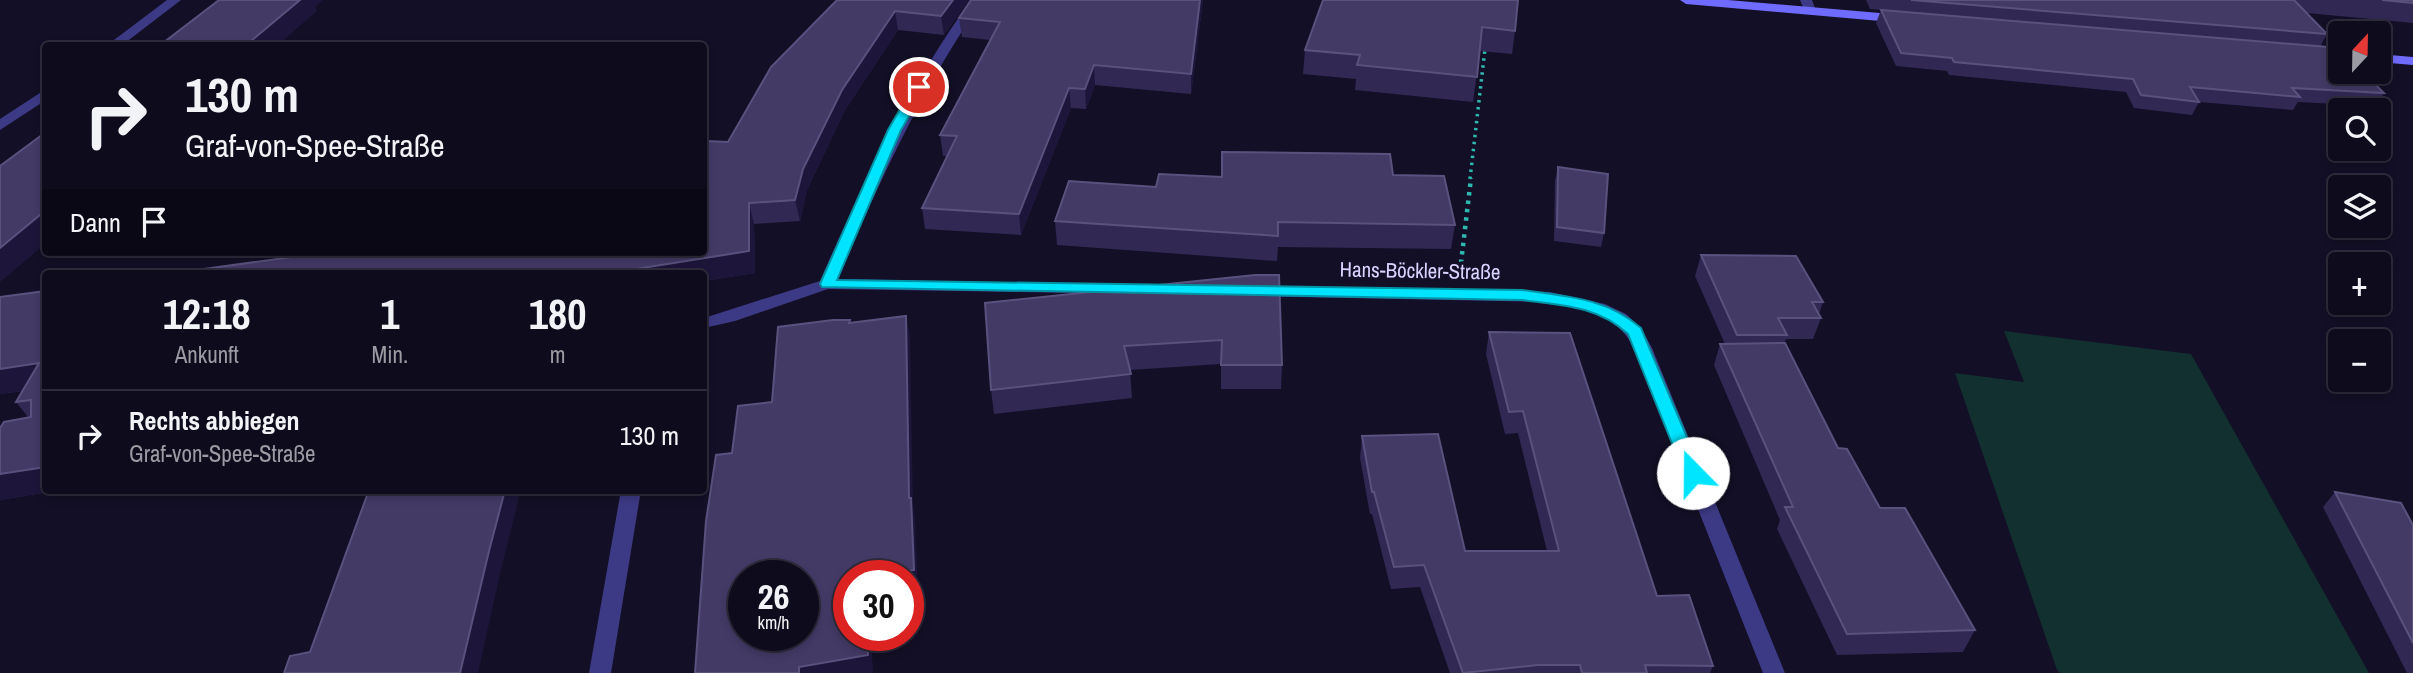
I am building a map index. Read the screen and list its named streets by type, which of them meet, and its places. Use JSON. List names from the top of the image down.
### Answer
{
  "streets": {
    "street": ["Hans-Böckler-Straße"]
  },
  "north": "top",
  "page": {
    "map_buttons": ["+", "−"],
    "turn": ["130 m", "Graf-von-Spee-Straße"],
    "then": "Dann",
    "eta": [
      "12:18",
      "Ankunft",
      "1",
      "Min.",
      "180",
      "m"
    ],
    "list": [
      {
        "name": "Rechts abbiegen",
        "note": "Graf-von-Spee-Straße",
        "value": "130 m"
      }
    ],
    "speed": "26 km/h",
    "limit": "30"
  }
}
